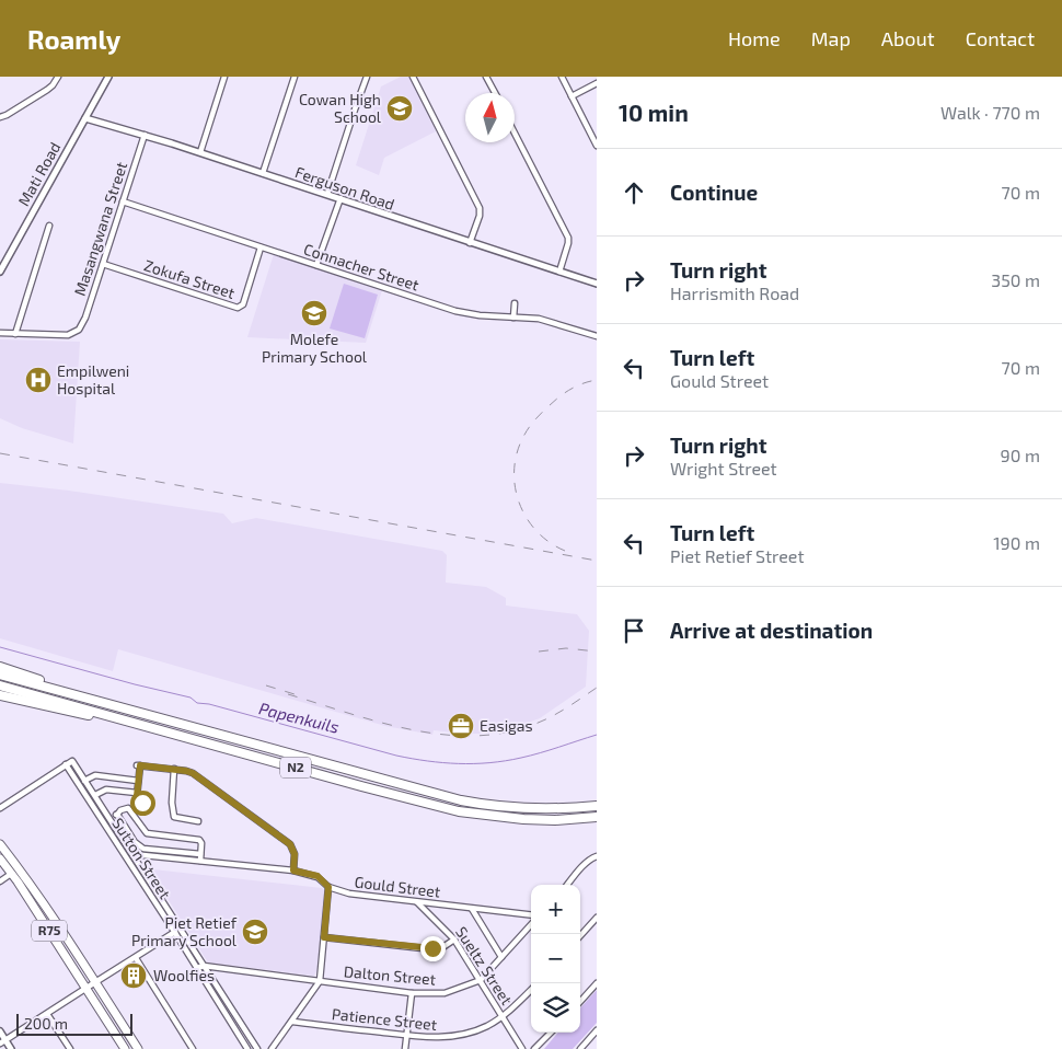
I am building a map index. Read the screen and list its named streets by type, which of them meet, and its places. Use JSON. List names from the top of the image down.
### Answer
{
  "streets": {
    "highway": ["N2"],
    "main road": ["R75"],
    "street": [
      "Mati Road",
      "Ferguson Road",
      "Masangwana Street",
      "Connacher Street",
      "Zokufa Street",
      "Sutton Street",
      "Gould Street",
      "Sueltz Street",
      "Dalton Street",
      "Patience Street"
    ]
  },
  "crossings": [
    ["Mati Road", "Ferguson Road"],
    ["Ferguson Road", "Masangwana Street"],
    ["Masangwana Street", "Connacher Street"],
    ["Masangwana Street", "Zokufa Street"],
    ["Connacher Street", "Zokufa Street"],
    ["Sutton Street", "Gould Street"],
    ["Sutton Street", "Dalton Street"],
    ["Gould Street", "Sueltz Street"],
    ["Sueltz Street", "Dalton Street"],
    ["Sueltz Street", "Patience Street"]
  ],
  "water": ["Papenkuils"],
  "places": {
    "school or university": ["Cowan High School", "Molefe Primary School", "Piet Retief Primary School"],
    "hospital": ["Empilweni Hospital"],
    "office": ["Easigas"],
    "building": ["Woolfies"]
  },
  "scale_bar": "200 m",
  "north": "top",
  "page": {
    "header": "Roamly",
    "nav": [
      "Home",
      "Map",
      "About",
      "Contact"
    ],
    "heading": ["10 min", "Walk · 770 m"],
    "list": [
      ["Continue", "70 m"],
      ["Turn right", "Harrismith Road", "350 m"],
      ["Turn left", "Gould Street", "70 m"],
      ["Turn right", "Wright Street", "90 m"],
      ["Turn left", "Piet Retief Street", "190 m"],
      "Arrive at destination"
    ],
    "map_buttons": ["+", "−"],
    "scale": "200 m"
  }
}
